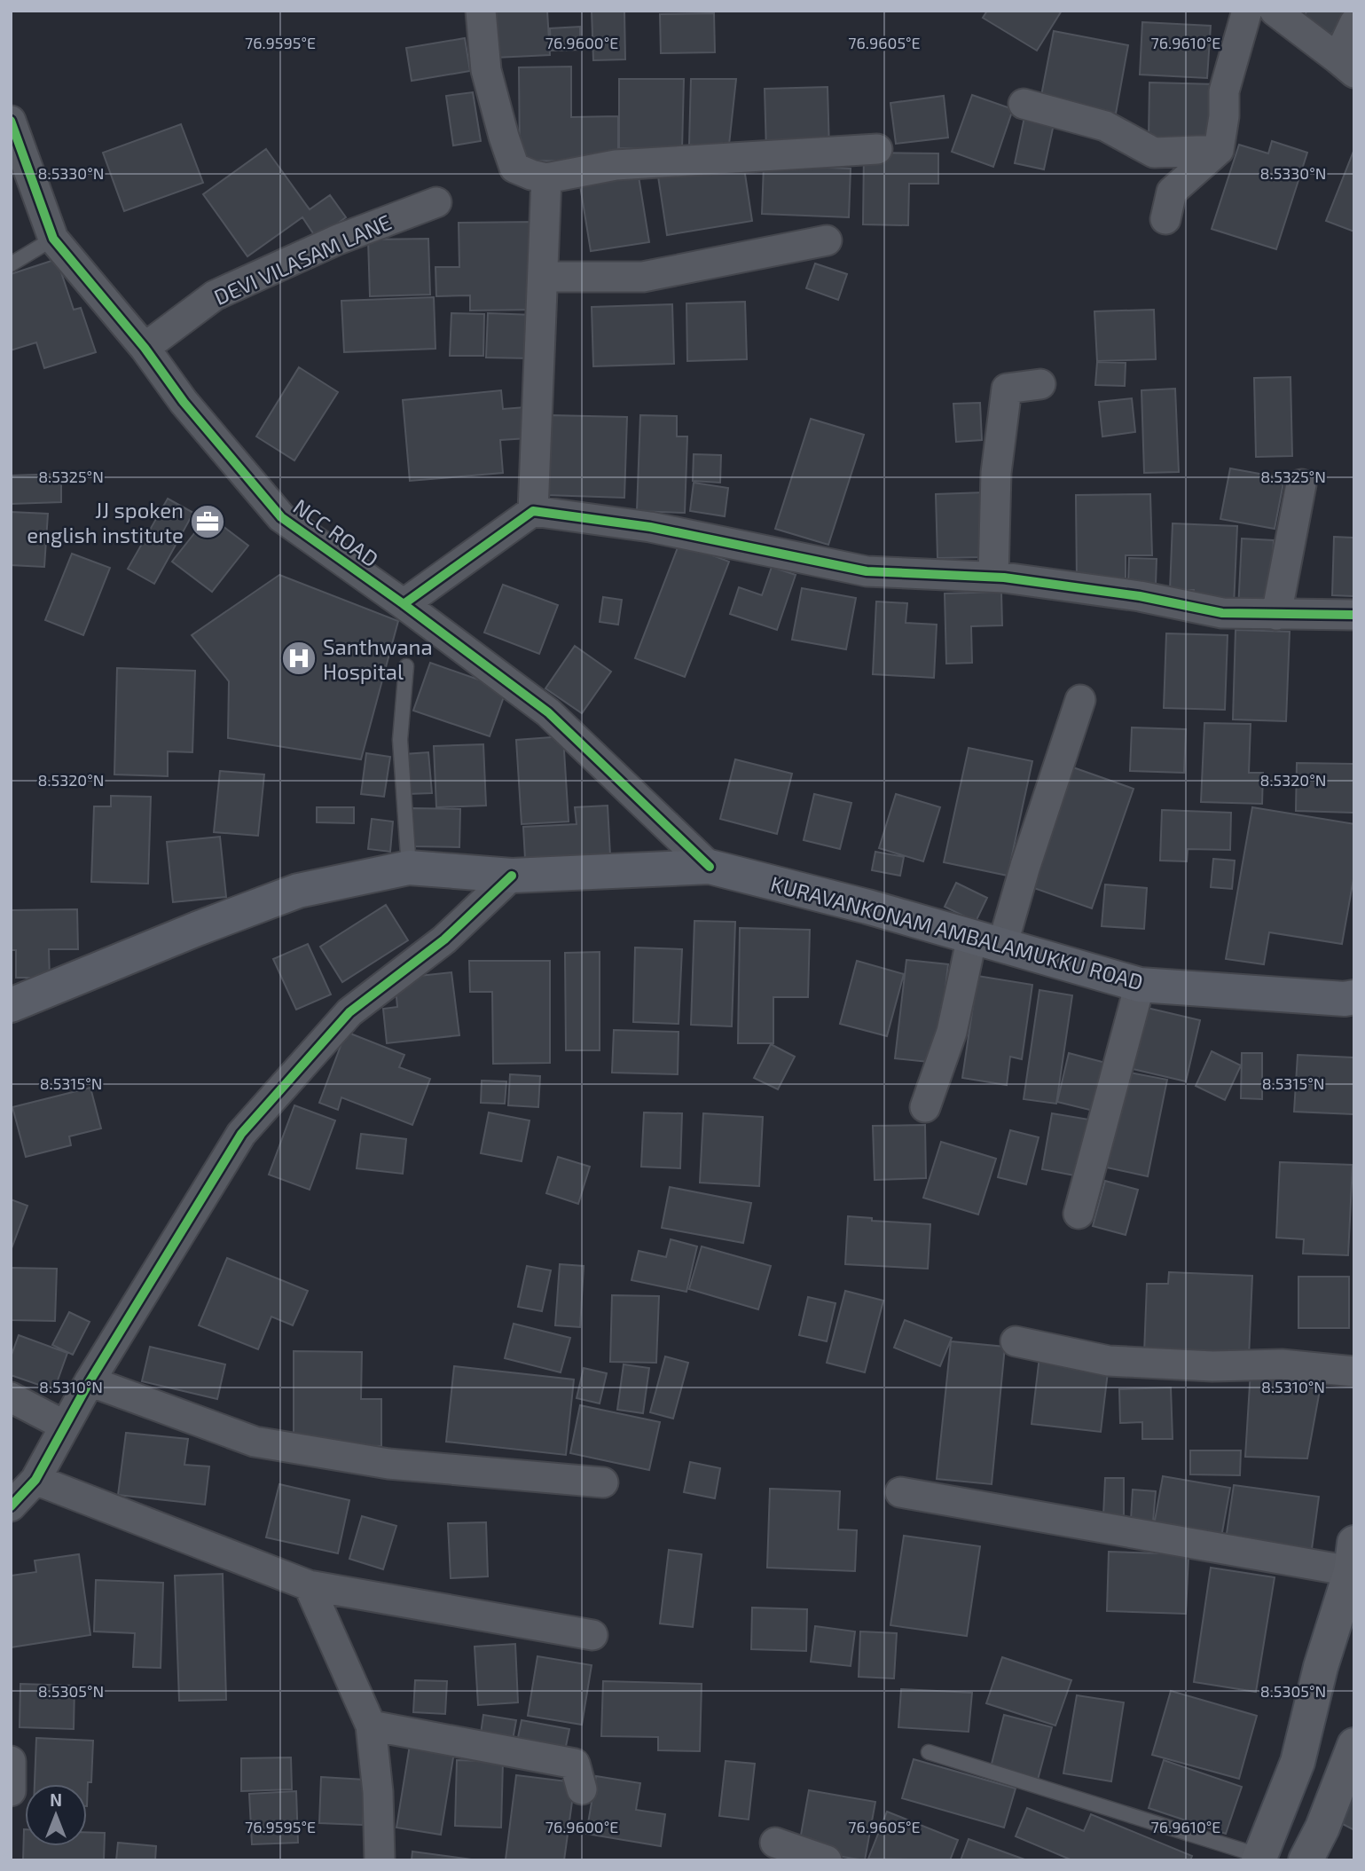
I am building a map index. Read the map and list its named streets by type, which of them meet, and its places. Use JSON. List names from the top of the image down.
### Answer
{
  "streets": {
    "main road": ["KURAVANKONAM AMBALAMUKKU ROAD"],
    "street": ["DEVI VILASAM LANE", "NCC ROAD"]
  },
  "crossings": [
    ["DEVI VILASAM LANE", "NCC ROAD"],
    ["NCC ROAD", "KURAVANKONAM AMBALAMUKKU ROAD"]
  ],
  "places": {
    "office": ["JJ spoken english institute"],
    "hospital": ["Santhwana Hospital"]
  },
  "north": "top",
  "coordinates": [
    "76.9595°E",
    "76.9600°E",
    "76.9605°E",
    "76.9610°E",
    "8.5330°N",
    "8.5325°N",
    "8.5320°N",
    "8.5315°N",
    "8.5310°N",
    "8.5305°N"
  ]
}
